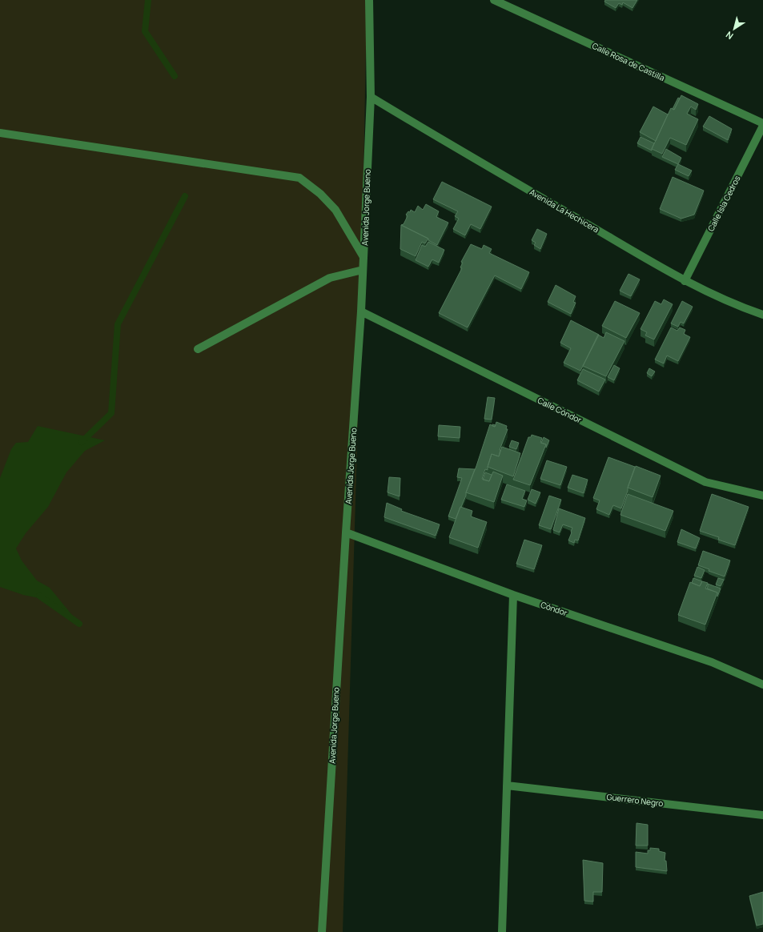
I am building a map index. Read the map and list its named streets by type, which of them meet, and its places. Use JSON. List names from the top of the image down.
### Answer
{
  "streets": {
    "street": [
      "Calle Rosa de Castilla",
      "Calle Isla Cedros",
      "Avenida Jorge Bueno",
      "Avenida La Hechicera",
      "Calle Cóndor",
      "Cóndor",
      "Guerrero Negro"
    ]
  },
  "crossings": [
    ["Calle Isla Cedros", "Avenida La Hechicera"],
    ["Avenida Jorge Bueno", "Avenida La Hechicera"],
    ["Avenida Jorge Bueno", "Calle Cóndor"],
    ["Avenida Jorge Bueno", "Cóndor"]
  ],
  "north": "bottom left"
}
